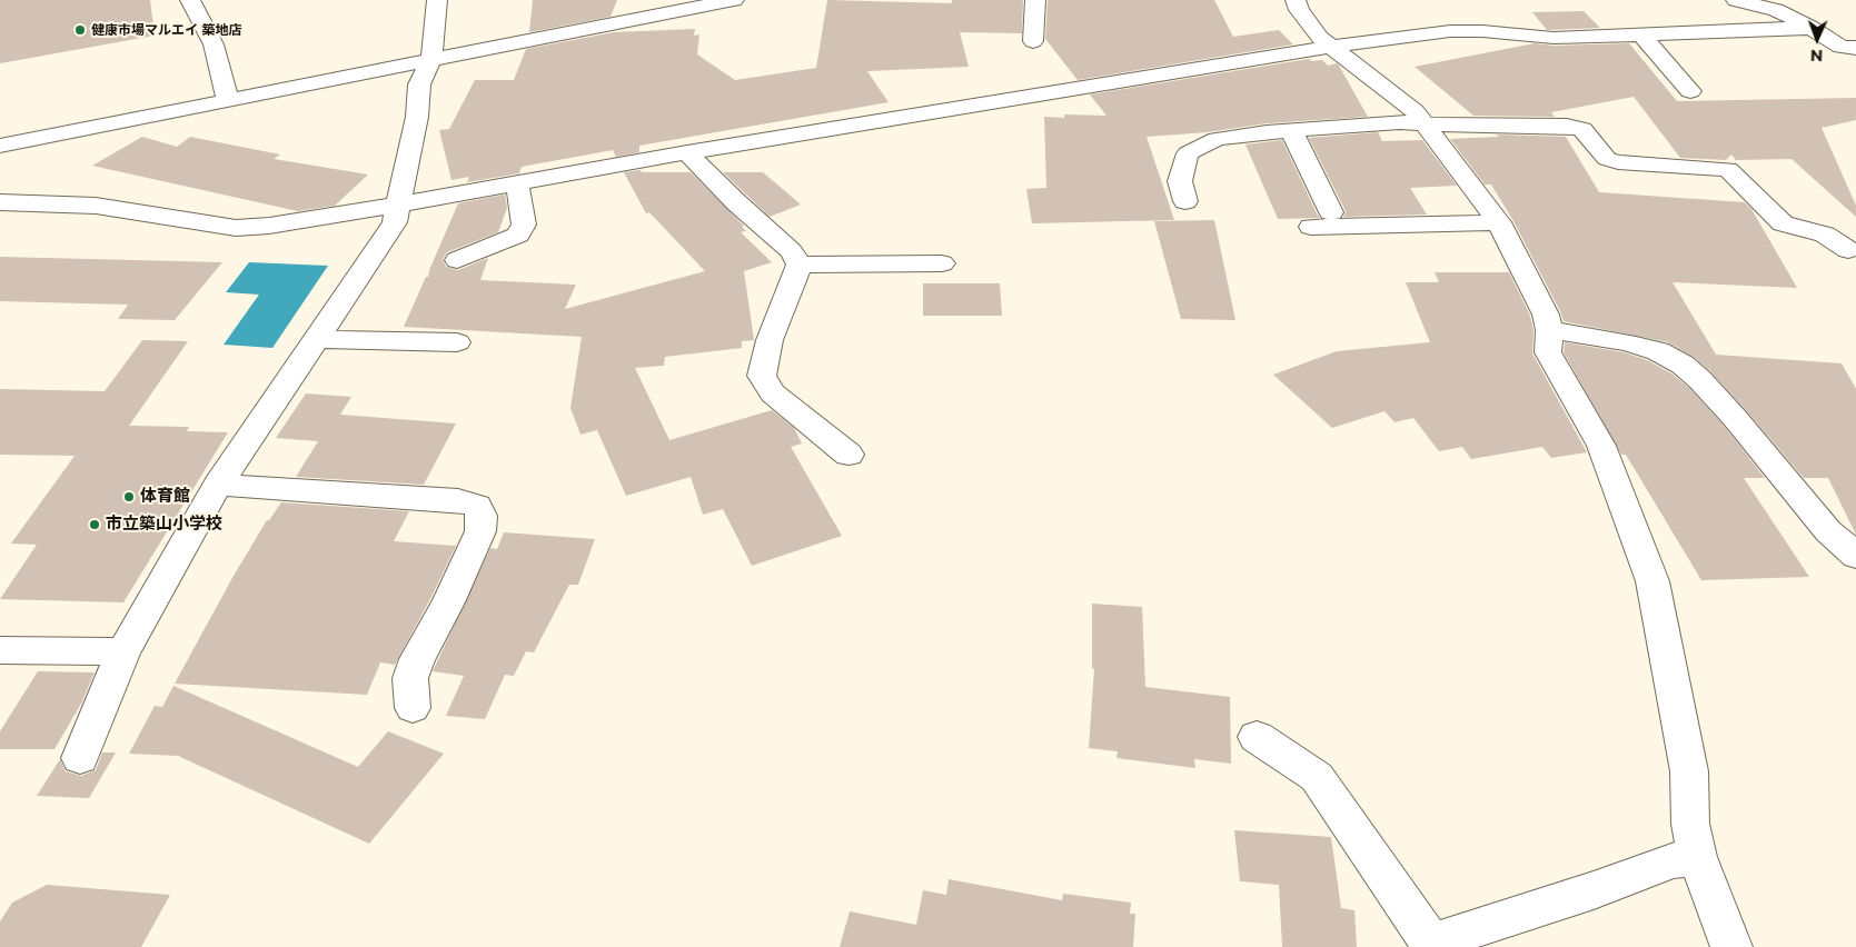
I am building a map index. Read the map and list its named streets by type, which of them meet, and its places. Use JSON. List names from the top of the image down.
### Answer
{
  "places": ["健康市場マルエイ 築地店", "体育館", "市立築山小学校"],
  "north": "bottom"
}
